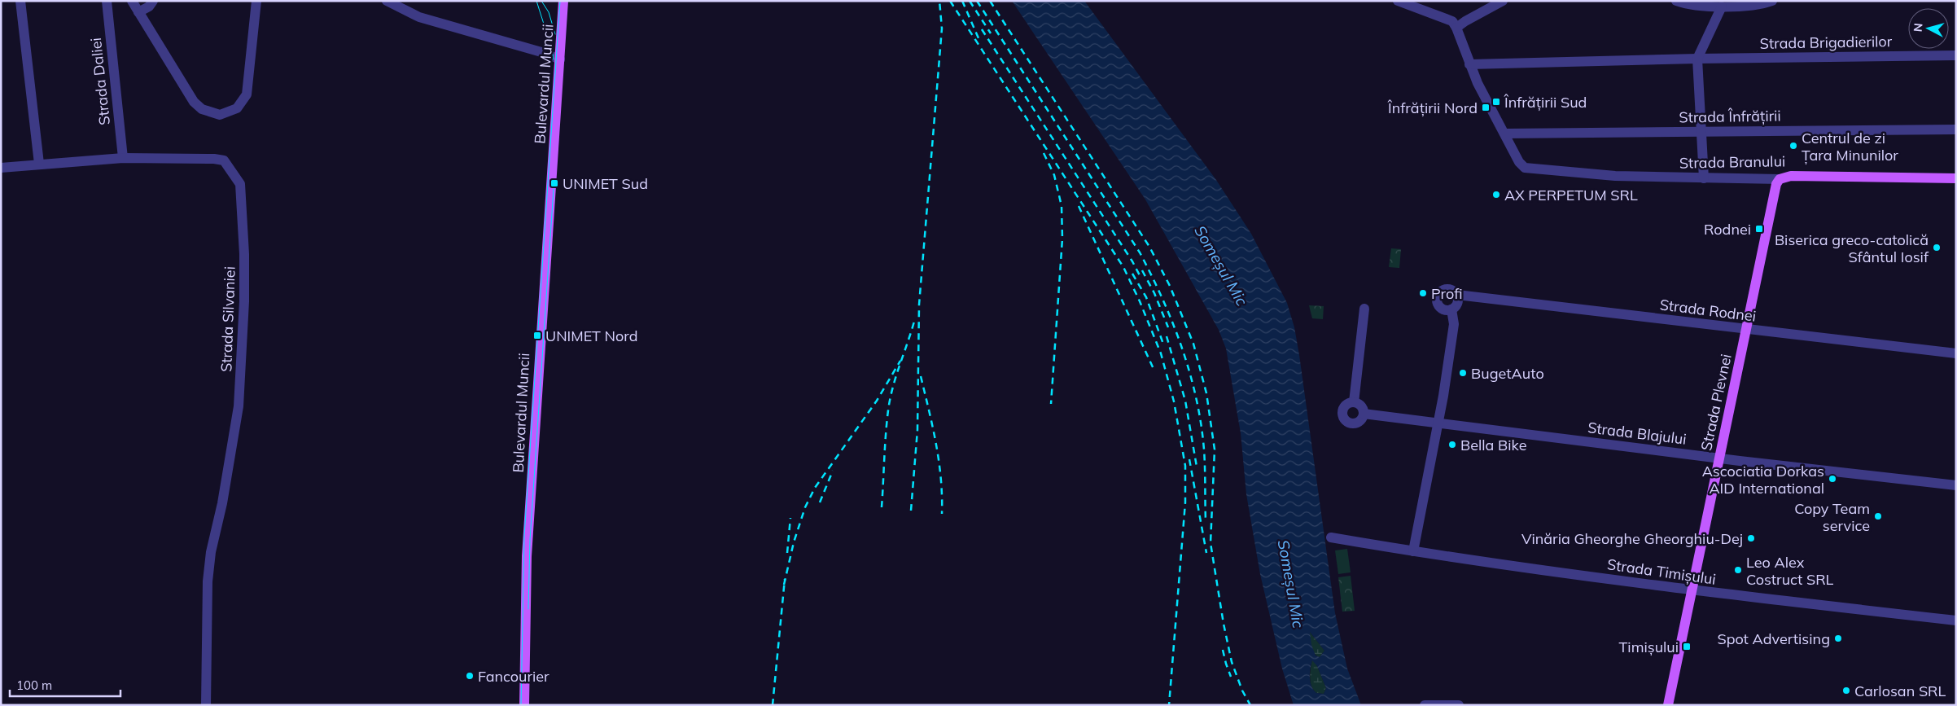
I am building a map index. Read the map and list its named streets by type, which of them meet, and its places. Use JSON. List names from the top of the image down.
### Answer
{
  "streets": {
    "main road": ["Bulevardul Muncii", "Strada Branului", "Strada Plevnei"],
    "street": [
      "Strada Brigadierilor",
      "Strada Daliei",
      "Strada Înfrățirii",
      "Strada Rodnei",
      "Strada Silvaniei",
      "Strada Blajului",
      "Strada Timișului"
    ]
  },
  "crossings": [
    ["Strada Daliei", "Strada Silvaniei"],
    ["Strada Înfrățirii", "Strada Branului"],
    ["Strada Branului", "Strada Plevnei"],
    ["Strada Rodnei", "Strada Plevnei"],
    ["Strada Plevnei", "Strada Blajului"],
    ["Strada Plevnei", "Strada Timișului"]
  ],
  "water": ["Someșul Mic"],
  "places": {
    "transit": [
      "Înfrățirii Sud",
      "Înfrățirii Nord",
      "UNIMET Sud",
      "Rodnei",
      "UNIMET Nord",
      "Timișului"
    ],
    "other": [
      "Centrul de zi Țara Minunilor",
      "AX PERPETUM SRL",
      "Biserica greco-catolică Sfântul Iosif",
      "Profi",
      "BugetAuto",
      "Bella Bike",
      "Ascociatia Dorkas AID International",
      "Copy Team service",
      "Vinăria Gheorghe Gheorghiu-Dej",
      "Leo Alex Costruct SRL",
      "Spot Advertising",
      "Fancourier",
      "Carlosan SRL"
    ]
  },
  "scale_bar": "100 m",
  "north": "left"
}
